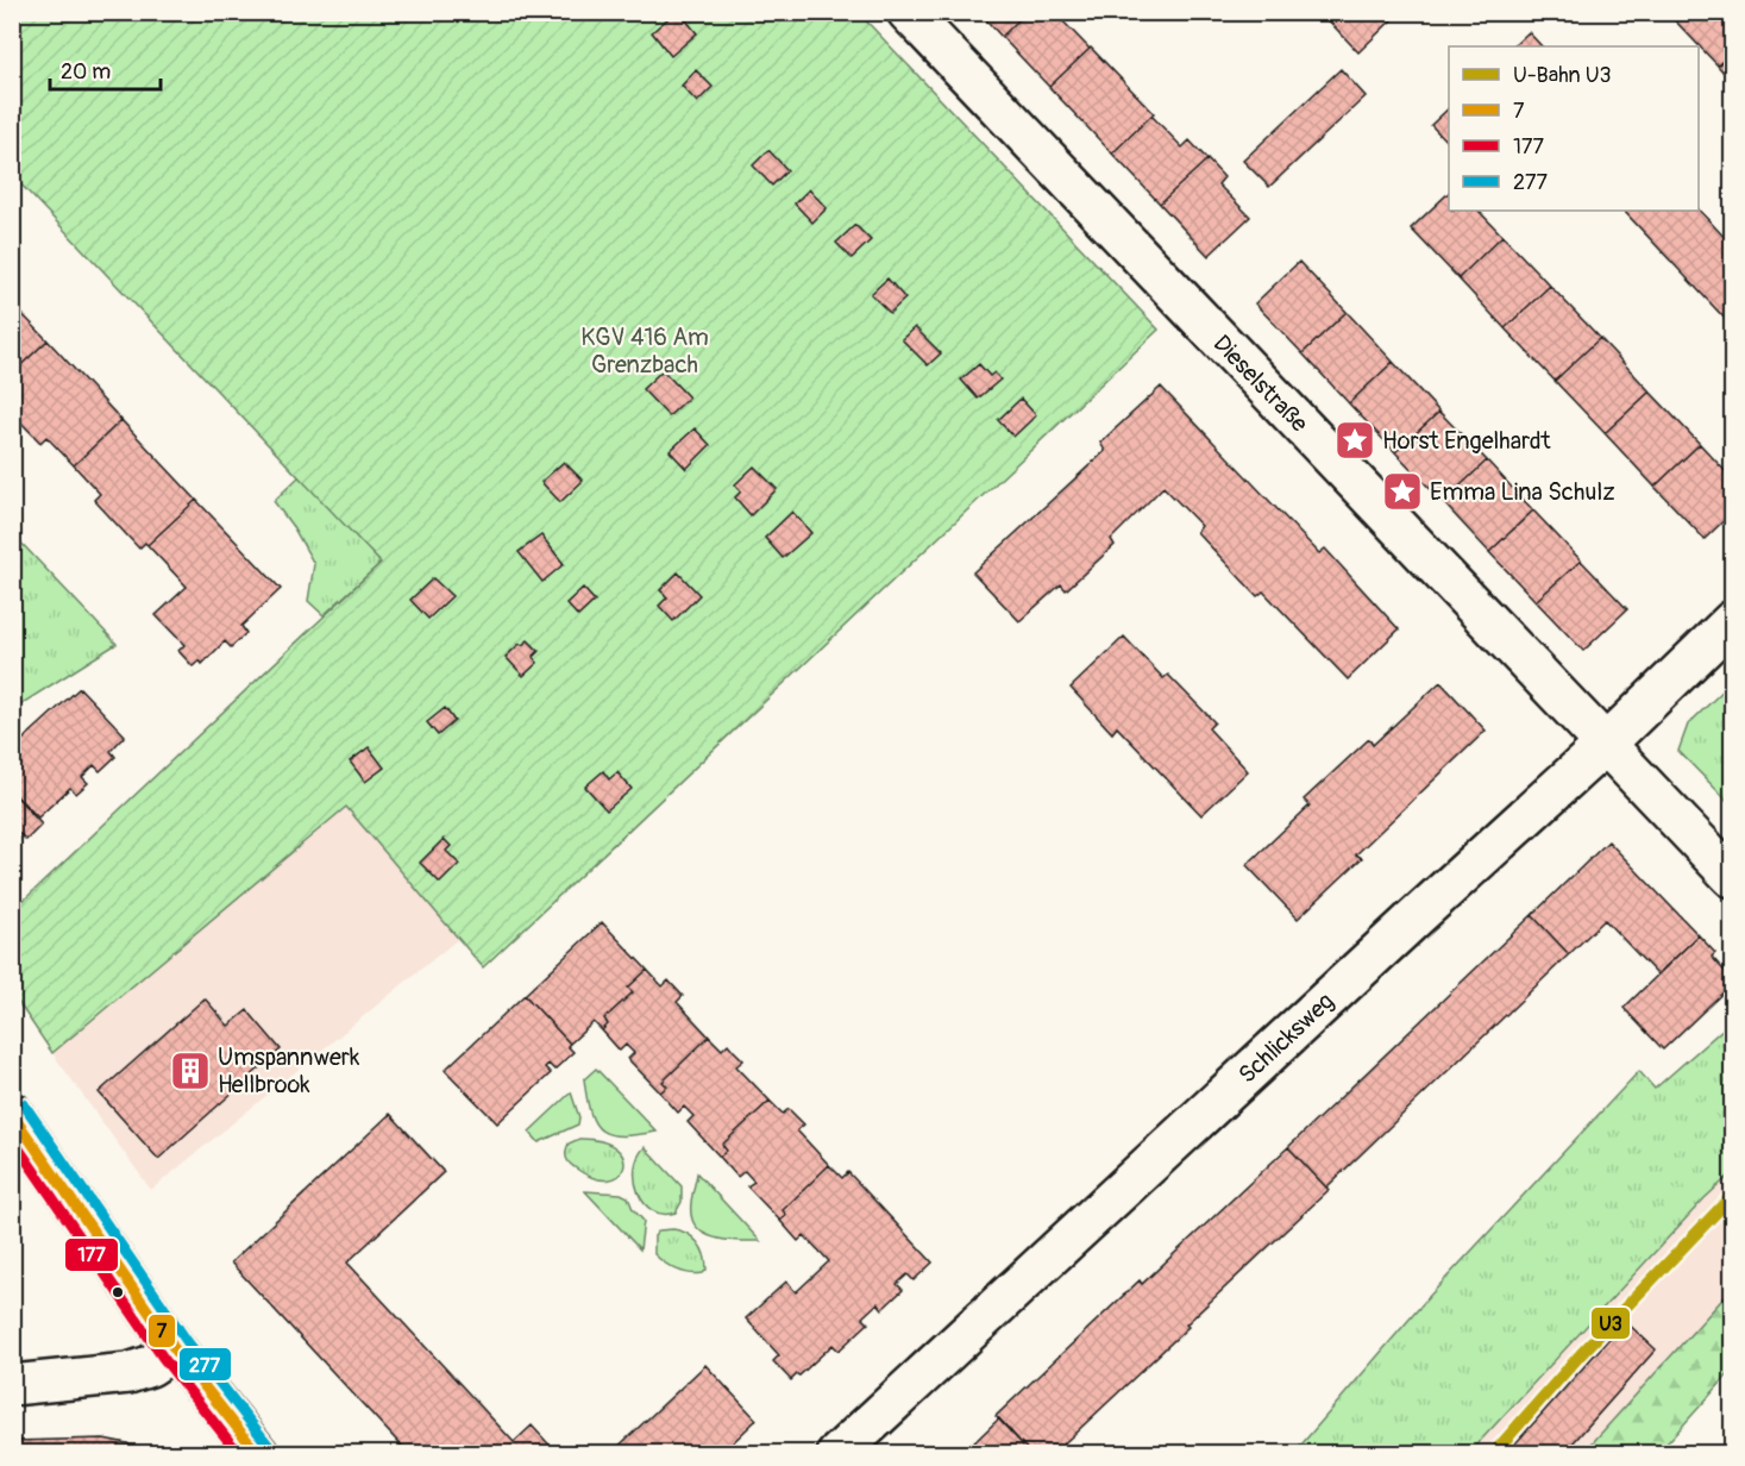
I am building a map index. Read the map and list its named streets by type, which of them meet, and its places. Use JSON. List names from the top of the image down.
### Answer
{
  "streets": {
    "street": ["Dieselstraße", "Schlicksweg"]
  },
  "crossings": [
    ["Dieselstraße", "Schlicksweg"]
  ],
  "parks": ["KGV 416 Am Grenzbach"],
  "places": {
    "place": ["Horst Engelhardt", "Emma Lina Schulz"],
    "building": ["Umspannwerk Hellbrook"]
  },
  "lines": [
    "transit line 277",
    "transit line 7",
    "transit line 177",
    "metro line U3"
  ],
  "legend": [
    "U-Bahn U3",
    "7",
    "177",
    "277"
  ],
  "scale_bar": "20 m"
}
